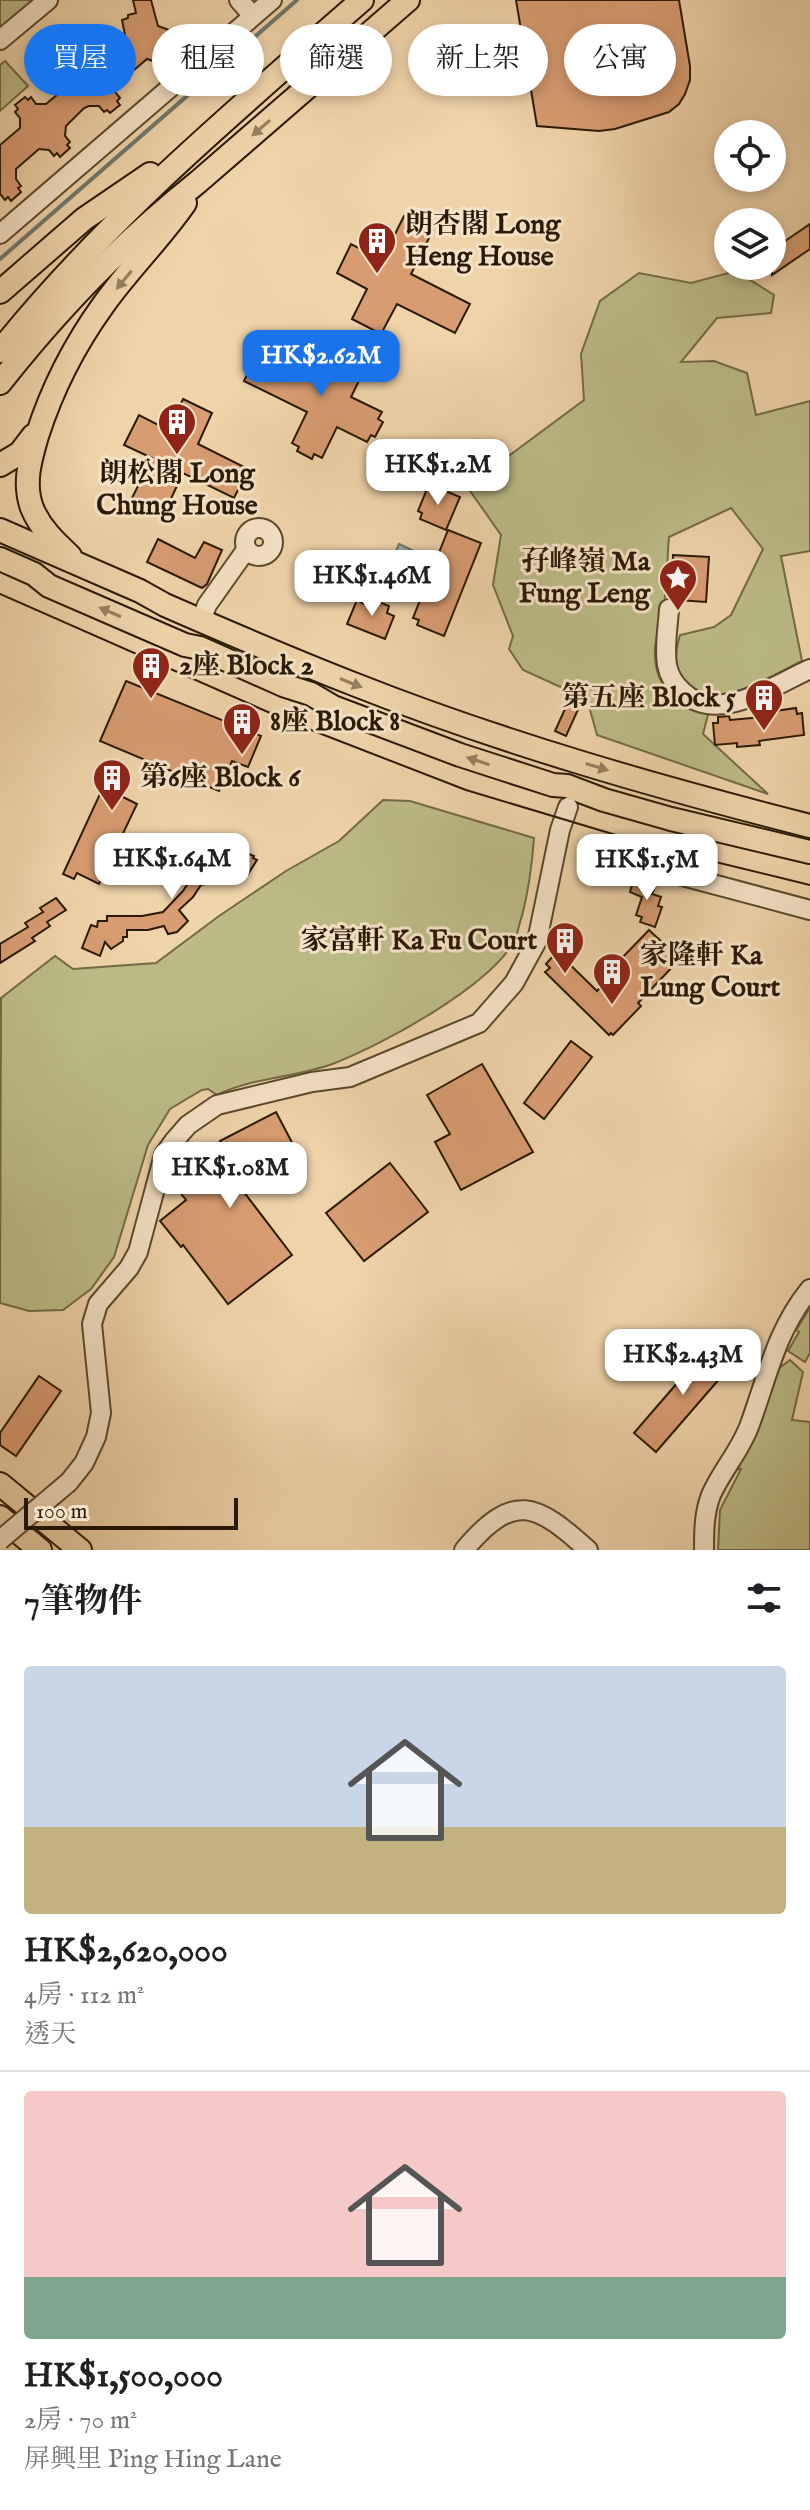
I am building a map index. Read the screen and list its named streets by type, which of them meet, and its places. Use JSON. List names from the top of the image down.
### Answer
{
  "places": {
    "building": [
      "朗杏閣 Long Heng House",
      "朗松閣 Long Chung House",
      "2座 Block 2",
      "第五座 Block 5",
      "8座 Block 8",
      "第6座 Block 6",
      "家富軒 Ka Fu Court",
      "家隆軒 Ka Lung Court"
    ],
    "place": ["孖峰嶺 Ma Fung Leng"]
  },
  "scale_bar": "100 m",
  "page": {
    "chip": [
      "買屋",
      "租屋",
      "篩選",
      "新上架",
      "公寓"
    ],
    "price": [
      "HK$2.62M",
      "HK$1.2M",
      "HK$1.46M",
      "HK$1.64M",
      "HK$1.5M",
      "HK$1.08M",
      "HK$2.43M"
    ],
    "scale": "100 m",
    "heading": "7筆物件",
    "list": [
      {
        "name": "HK$2,620,000",
        "note": "4房 · 112 m² · 透天"
      },
      {
        "name": "HK$1,500,000",
        "note": "2房 · 70 m² · 屏興里 Ping Hing Lane"
      }
    ]
  }
}
